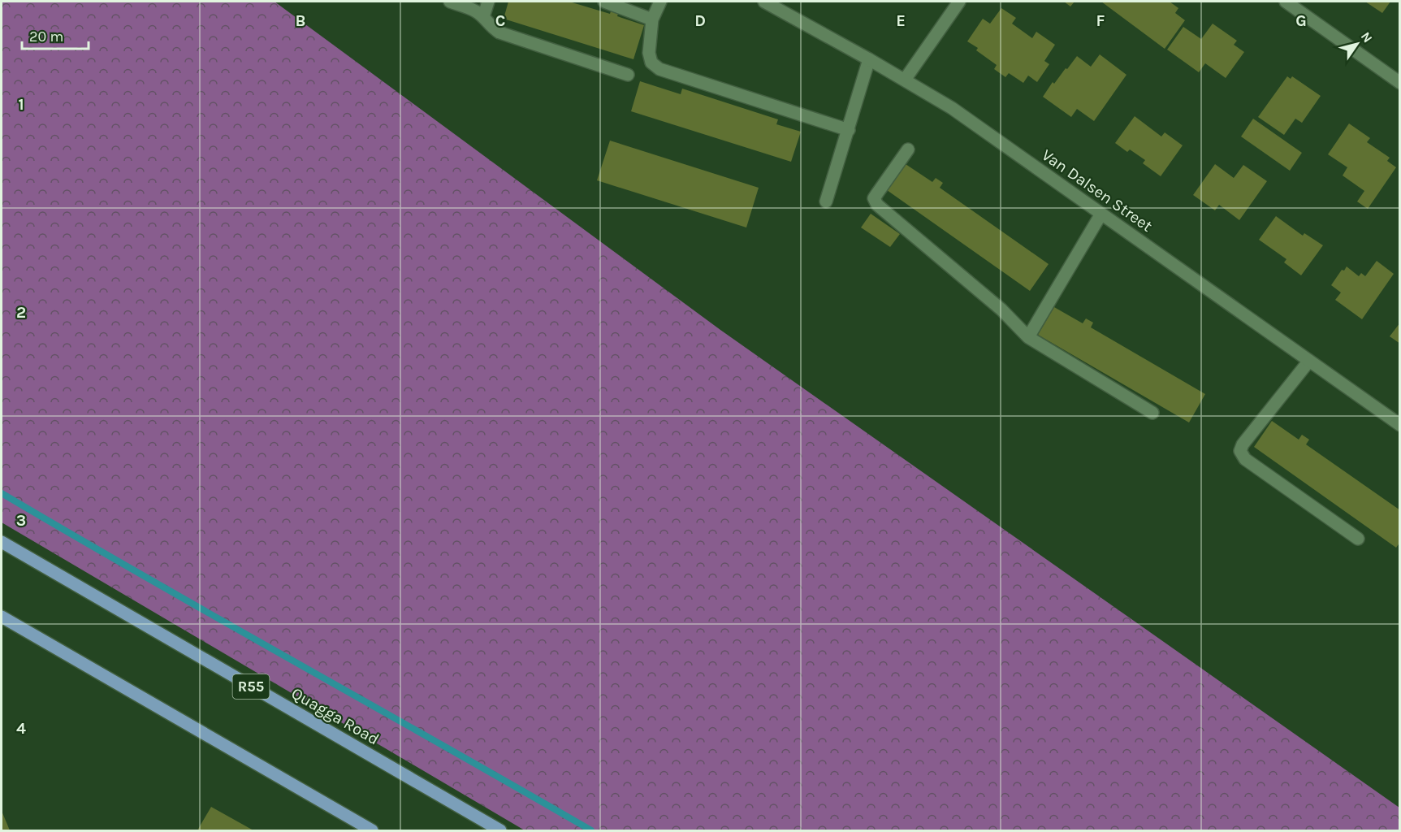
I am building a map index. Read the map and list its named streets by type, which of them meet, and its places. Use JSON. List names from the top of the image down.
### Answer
{
  "streets": {
    "main road": ["R55", "Quagga Road"],
    "street": ["Van Dalsen Street"]
  },
  "scale_bar": "20 m",
  "north": "top right",
  "grid": {
    "columns": [
      "B",
      "C",
      "D",
      "E",
      "F",
      "G"
    ],
    "rows": [
      "1",
      "2",
      "3",
      "4"
    ]
  }
}
